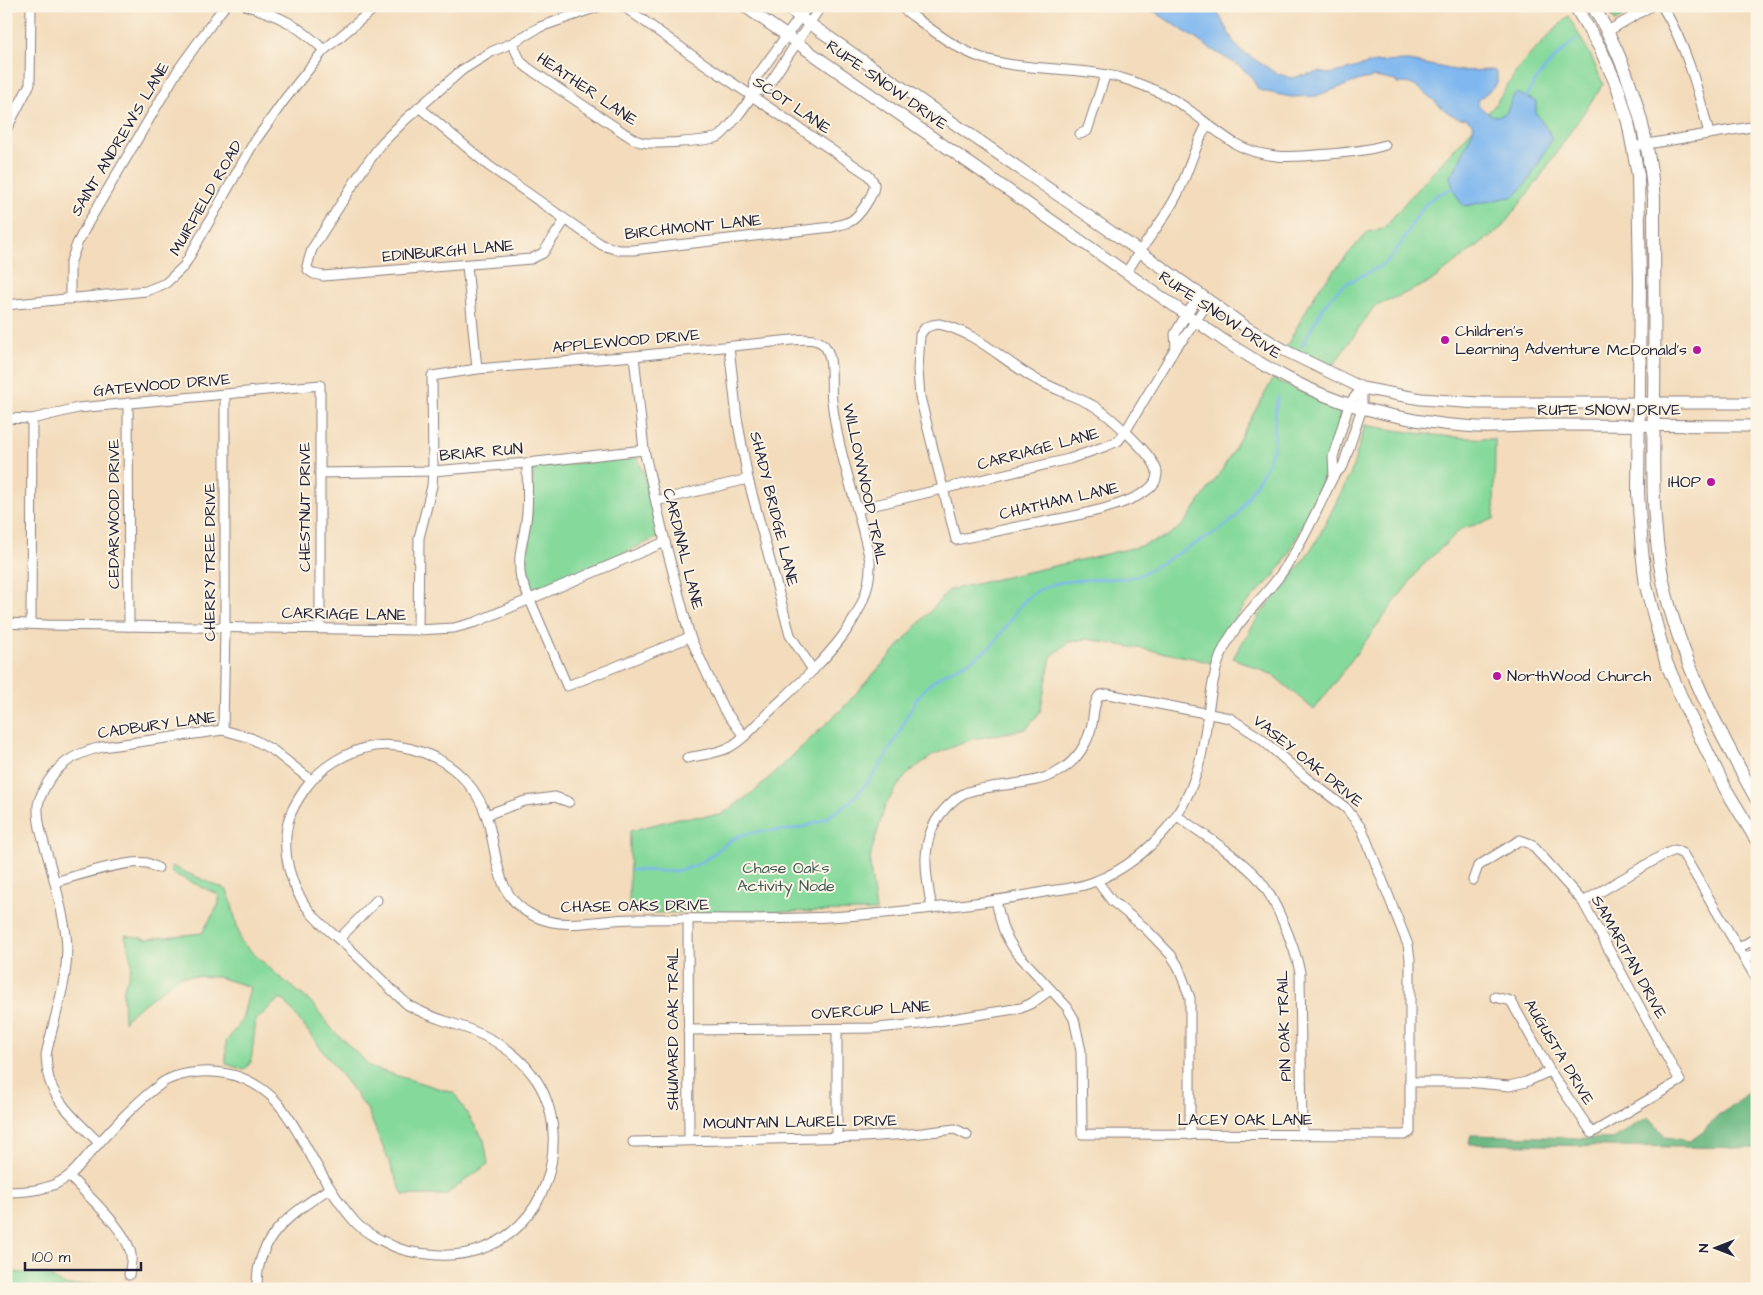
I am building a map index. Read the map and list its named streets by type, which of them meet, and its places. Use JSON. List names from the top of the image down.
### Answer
{
  "streets": {
    "main road": ["RUFE SNOW DRIVE"],
    "street": [
      "HEATHER LANE",
      "SCOT LANE",
      "SAINT ANDREW'S LANE",
      "MUIRFIELD ROAD",
      "BIRCHMONT LANE",
      "EDINBURGH LANE",
      "APPLEWOOD DRIVE",
      "GATEWOOD DRIVE",
      "CARRIAGE LANE",
      "BRIAR RUN",
      "WILLOWWOOD TRAIL",
      "CHATHAM LANE",
      "CHESTNUT DRIVE",
      "SHADY BRIDGE LANE",
      "CEDARWOOD DRIVE",
      "CARDINAL LANE",
      "CHERRY TREE DRIVE",
      "CADBURY LANE",
      "VASEY OAK DRIVE",
      "CHASE OAKS DRIVE",
      "SAMARITAN DRIVE",
      "OVERCUP LANE",
      "PIN OAK TRAIL",
      "SHUMARD OAK TRAIL",
      "AUGUSTA DRIVE",
      "LACEY OAK LANE",
      "MOUNTAIN LAUREL DRIVE"
    ]
  },
  "crossings": [
    ["RUFE SNOW DRIVE", "HEATHER LANE"],
    ["RUFE SNOW DRIVE", "CARRIAGE LANE"],
    ["RUFE SNOW DRIVE", "CHASE OAKS DRIVE"],
    ["HEATHER LANE", "SCOT LANE"],
    ["SCOT LANE", "BIRCHMONT LANE"],
    ["SAINT ANDREW'S LANE", "MUIRFIELD ROAD"],
    ["BIRCHMONT LANE", "EDINBURGH LANE"],
    ["APPLEWOOD DRIVE", "BRIAR RUN"],
    ["APPLEWOOD DRIVE", "WILLOWWOOD TRAIL"],
    ["APPLEWOOD DRIVE", "SHADY BRIDGE LANE"],
    ["APPLEWOOD DRIVE", "CARDINAL LANE"],
    ["GATEWOOD DRIVE", "CHESTNUT DRIVE"],
    ["GATEWOOD DRIVE", "CEDARWOOD DRIVE"],
    ["GATEWOOD DRIVE", "CHERRY TREE DRIVE"],
    ["CARRIAGE LANE", "WILLOWWOOD TRAIL"],
    ["CARRIAGE LANE", "CHATHAM LANE"],
    ["CARRIAGE LANE", "CHESTNUT DRIVE"],
    ["CARRIAGE LANE", "CEDARWOOD DRIVE"],
    ["CARRIAGE LANE", "CARDINAL LANE"],
    ["CARRIAGE LANE", "CHERRY TREE DRIVE"],
    ["BRIAR RUN", "CHESTNUT DRIVE"],
    ["BRIAR RUN", "CARDINAL LANE"],
    ["WILLOWWOOD TRAIL", "SHADY BRIDGE LANE"],
    ["WILLOWWOOD TRAIL", "CARDINAL LANE"],
    ["CHERRY TREE DRIVE", "CADBURY LANE"],
    ["CADBURY LANE", "CHASE OAKS DRIVE"],
    ["VASEY OAK DRIVE", "CHASE OAKS DRIVE"],
    ["VASEY OAK DRIVE", "LACEY OAK LANE"],
    ["CHASE OAKS DRIVE", "PIN OAK TRAIL"],
    ["CHASE OAKS DRIVE", "SHUMARD OAK TRAIL"],
    ["SAMARITAN DRIVE", "AUGUSTA DRIVE"],
    ["OVERCUP LANE", "SHUMARD OAK TRAIL"],
    ["OVERCUP LANE", "LACEY OAK LANE"],
    ["PIN OAK TRAIL", "LACEY OAK LANE"],
    ["SHUMARD OAK TRAIL", "MOUNTAIN LAUREL DRIVE"]
  ],
  "parks": ["Chase Oaks Activity Node"],
  "places": [
    "Children's Learning Adventure",
    "McDonald's",
    "IHOP",
    "NorthWood Church"
  ],
  "scale_bar": "100 m",
  "north": "left"
}
